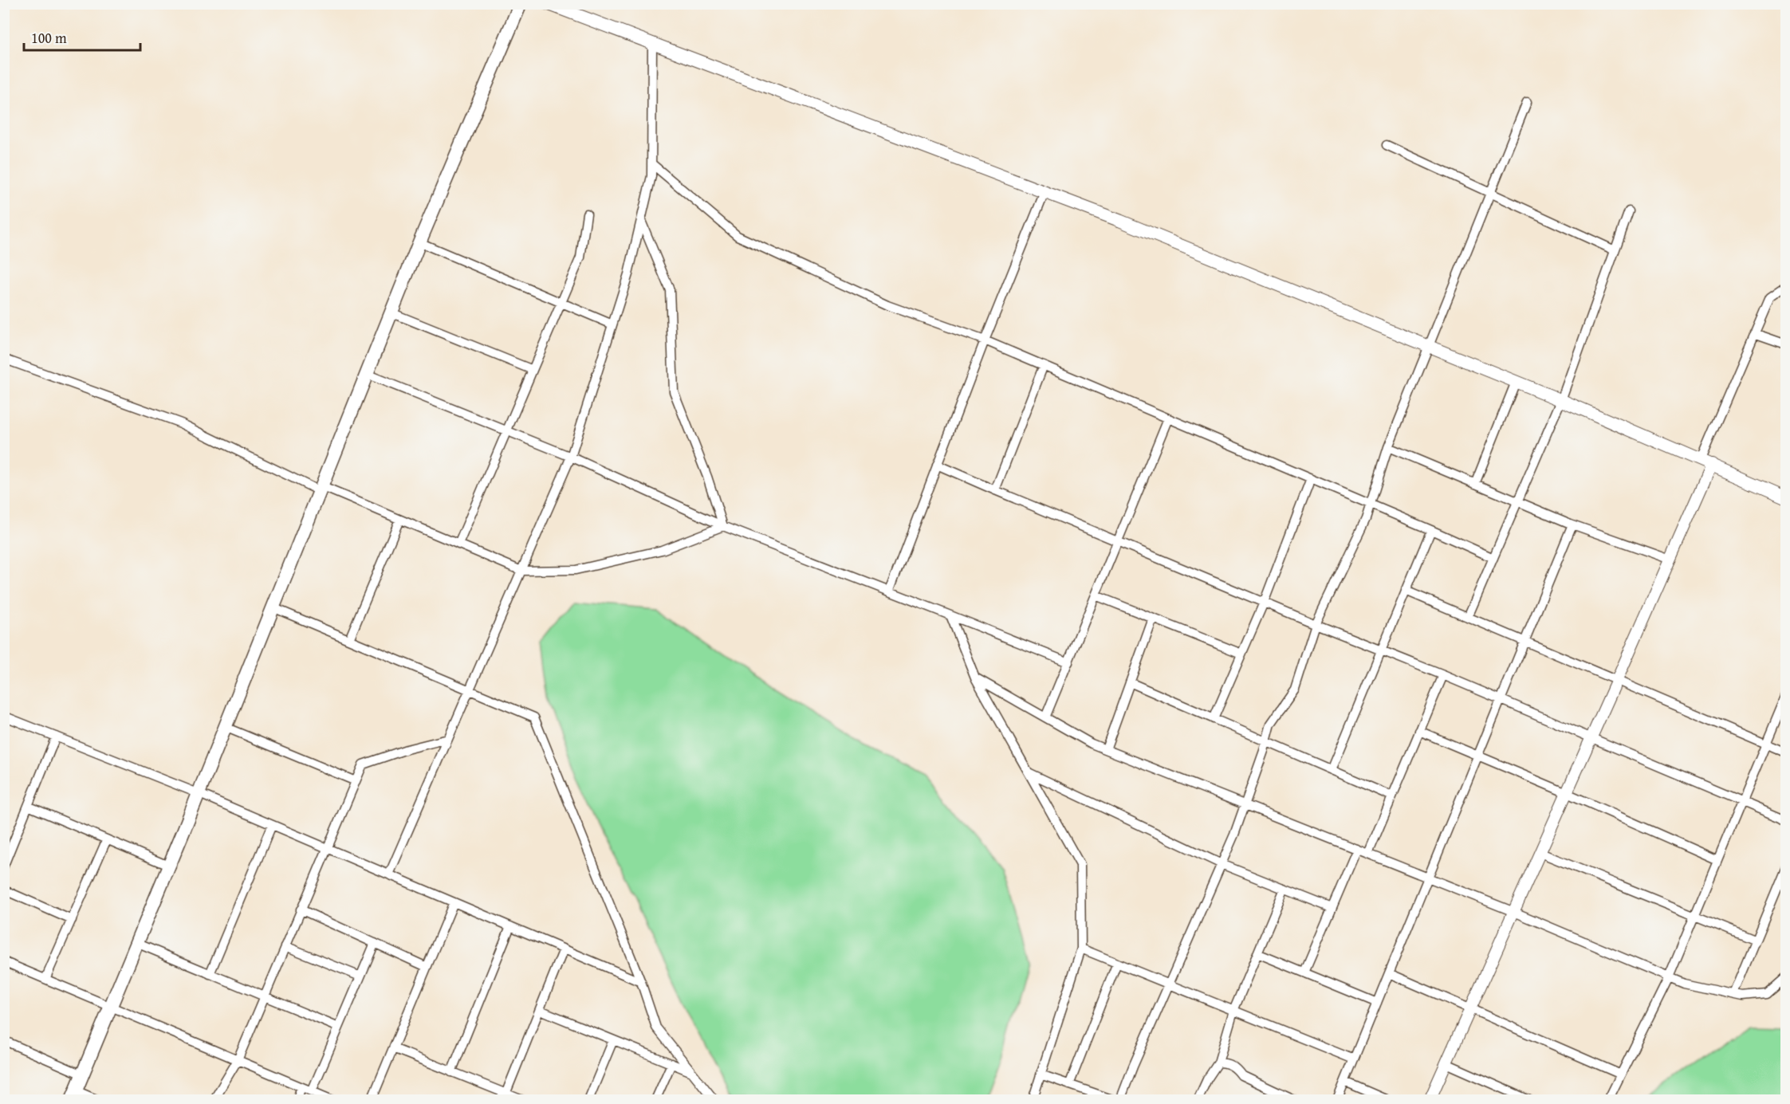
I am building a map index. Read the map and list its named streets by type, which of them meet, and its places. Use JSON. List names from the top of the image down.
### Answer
{
  "scale_bar": "100 m"
}
